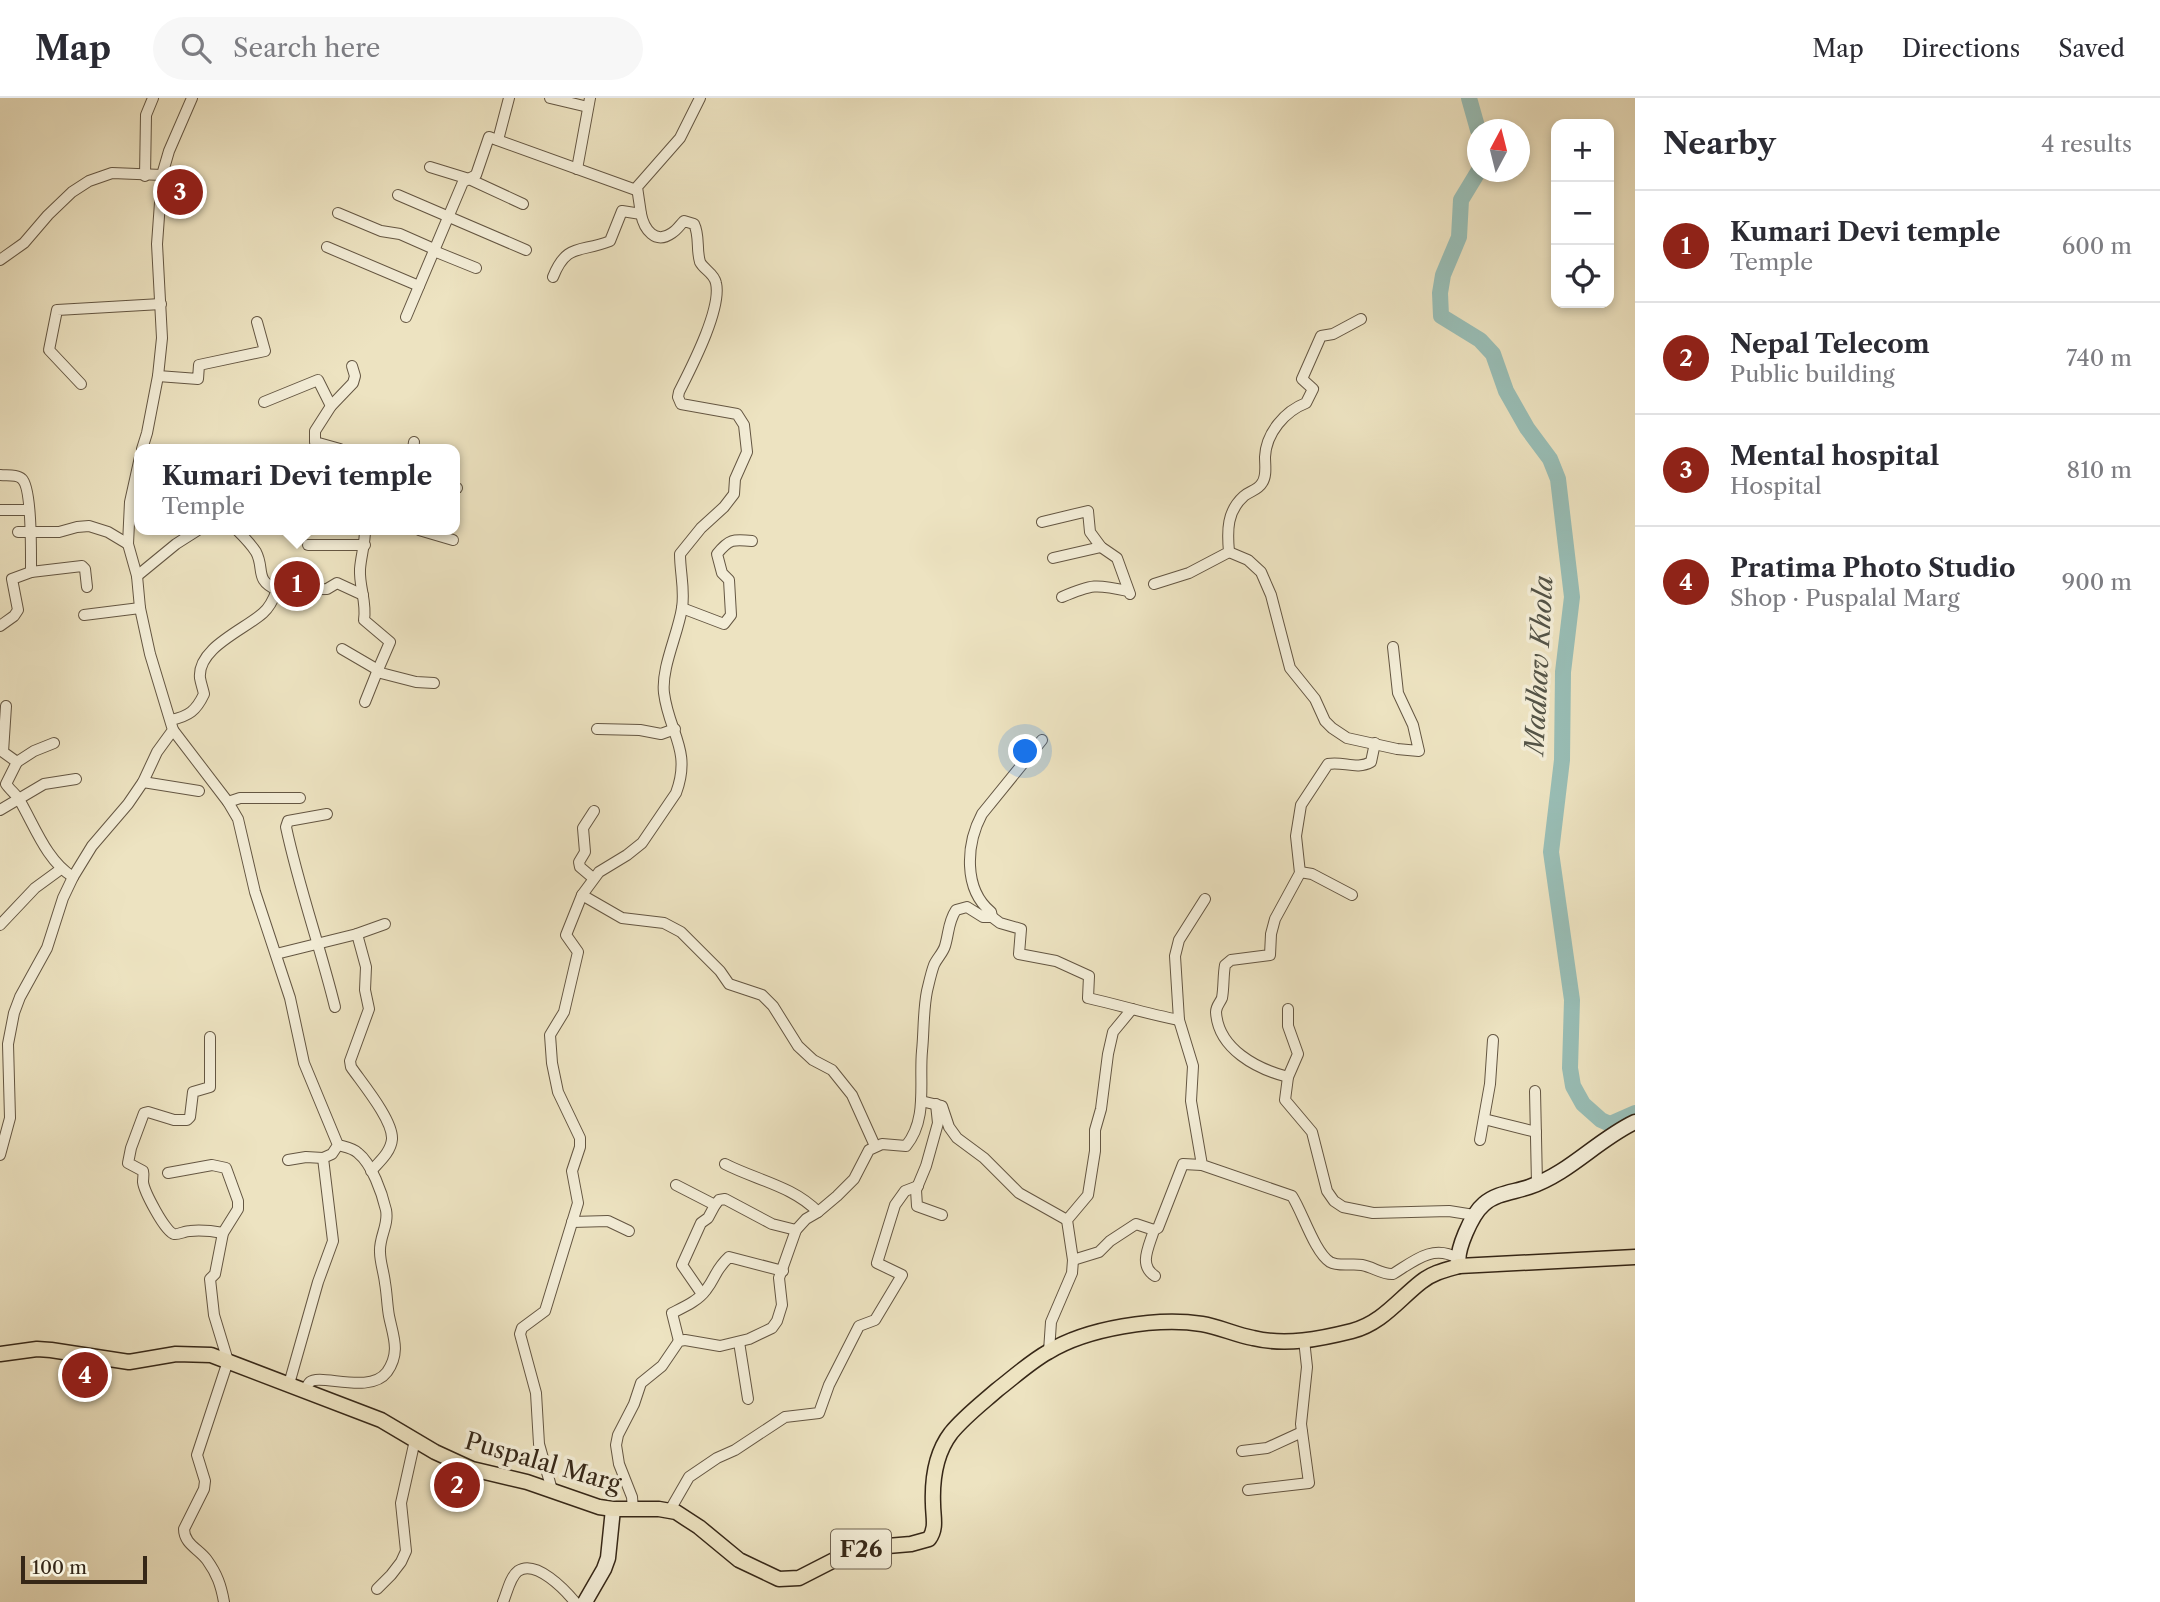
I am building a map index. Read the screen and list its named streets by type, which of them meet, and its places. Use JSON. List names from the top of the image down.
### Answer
{
  "streets": {
    "main road": ["Puspalal Marg", "F26"]
  },
  "crossings": [
    ["Puspalal Marg", "F26"]
  ],
  "water": ["Madhav Khola"],
  "scale_bar": "100 m",
  "north": "top",
  "page": {
    "header": "Map",
    "search": "Search here",
    "nav": ["Map", "Directions", "Saved"],
    "heading": ["Nearby", "4 results"],
    "map_buttons": ["+", "−"],
    "pins": [
      "3",
      "1",
      "4",
      "2"
    ],
    "list": [
      {
        "mark": "1",
        "name": "Kumari Devi temple",
        "note": "Temple",
        "value": "600 m"
      },
      {
        "mark": "2",
        "name": "Nepal Telecom",
        "note": "Public building",
        "value": "740 m"
      },
      {
        "mark": "3",
        "name": "Mental hospital",
        "note": "Hospital",
        "value": "810 m"
      },
      {
        "mark": "4",
        "name": "Pratima Photo Studio",
        "note": "Shop · Puspalal Marg",
        "value": "900 m"
      }
    ],
    "popup": ["Kumari Devi temple", "Temple"],
    "scale": "100 m"
  }
}
